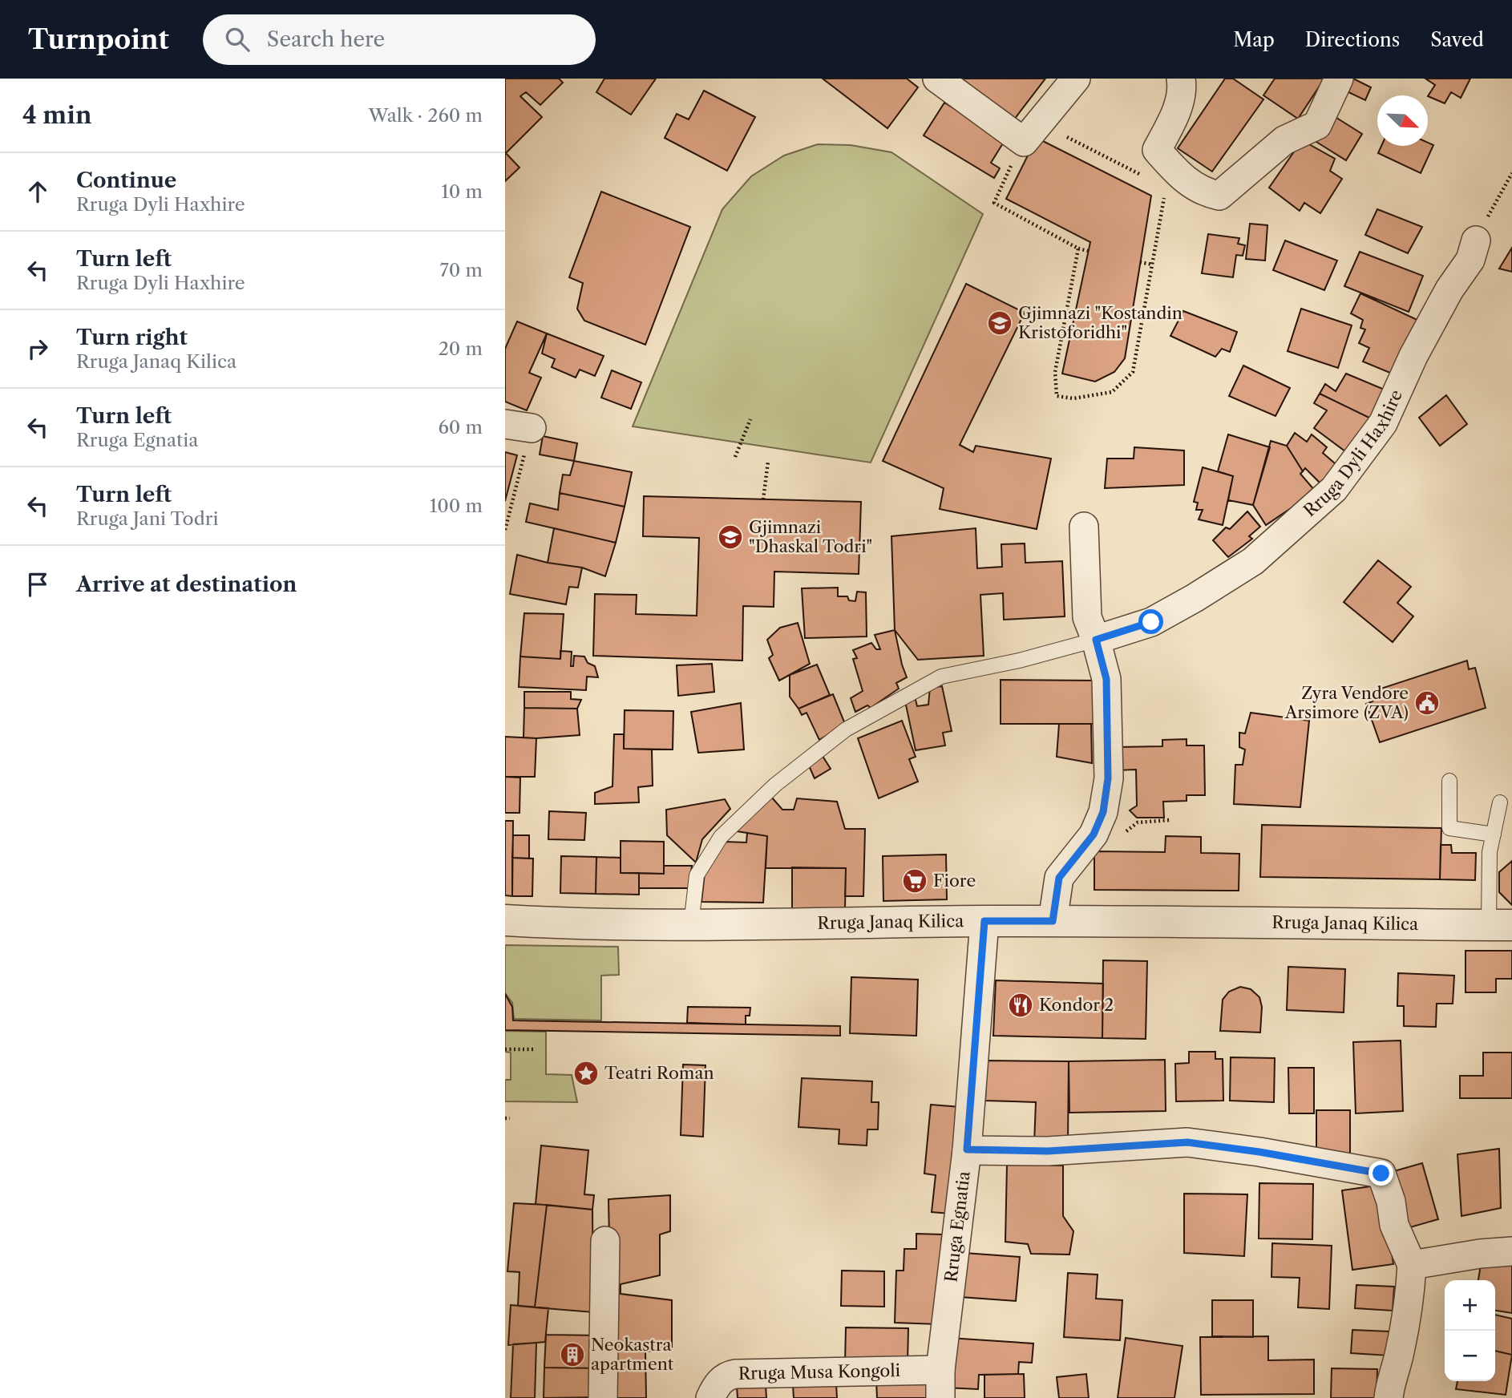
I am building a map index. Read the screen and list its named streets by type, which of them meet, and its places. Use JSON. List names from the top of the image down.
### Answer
{
  "streets": {
    "street": [
      "Rruga Dyli Haxhire",
      "Rruga Janaq Kilica",
      "Rruga Egnatia",
      "Rruga Musa Kongoli"
    ]
  },
  "crossings": [
    ["Rruga Janaq Kilica", "Rruga Egnatia"],
    ["Rruga Egnatia", "Rruga Musa Kongoli"]
  ],
  "places": {
    "school or university": ["Gjimnazi \"Kostandin Kristoforidhi\"", "Gjimnazi \"Dhaskal Todri\""],
    "public building": ["Zyra Vendore Arsimore (ZVA)"],
    "supermarket": ["Fiore"],
    "restaurant": ["Kondor 2"],
    "place": ["Teatri Roman"],
    "building": ["Neokastra apartment"]
  },
  "north": "bottom right",
  "page": {
    "header": "Turnpoint",
    "search": "Search here",
    "nav": ["Map", "Directions", "Saved"],
    "heading": ["4 min", "Walk · 260 m"],
    "list": [
      ["Continue", "Rruga Dyli Haxhire", "10 m"],
      ["Turn left", "Rruga Dyli Haxhire", "70 m"],
      ["Turn right", "Rruga Janaq Kilica", "20 m"],
      ["Turn left", "Rruga Egnatia", "60 m"],
      ["Turn left", "Rruga Jani Todri", "100 m"],
      "Arrive at destination"
    ],
    "map_buttons": ["+", "−"]
  }
}
